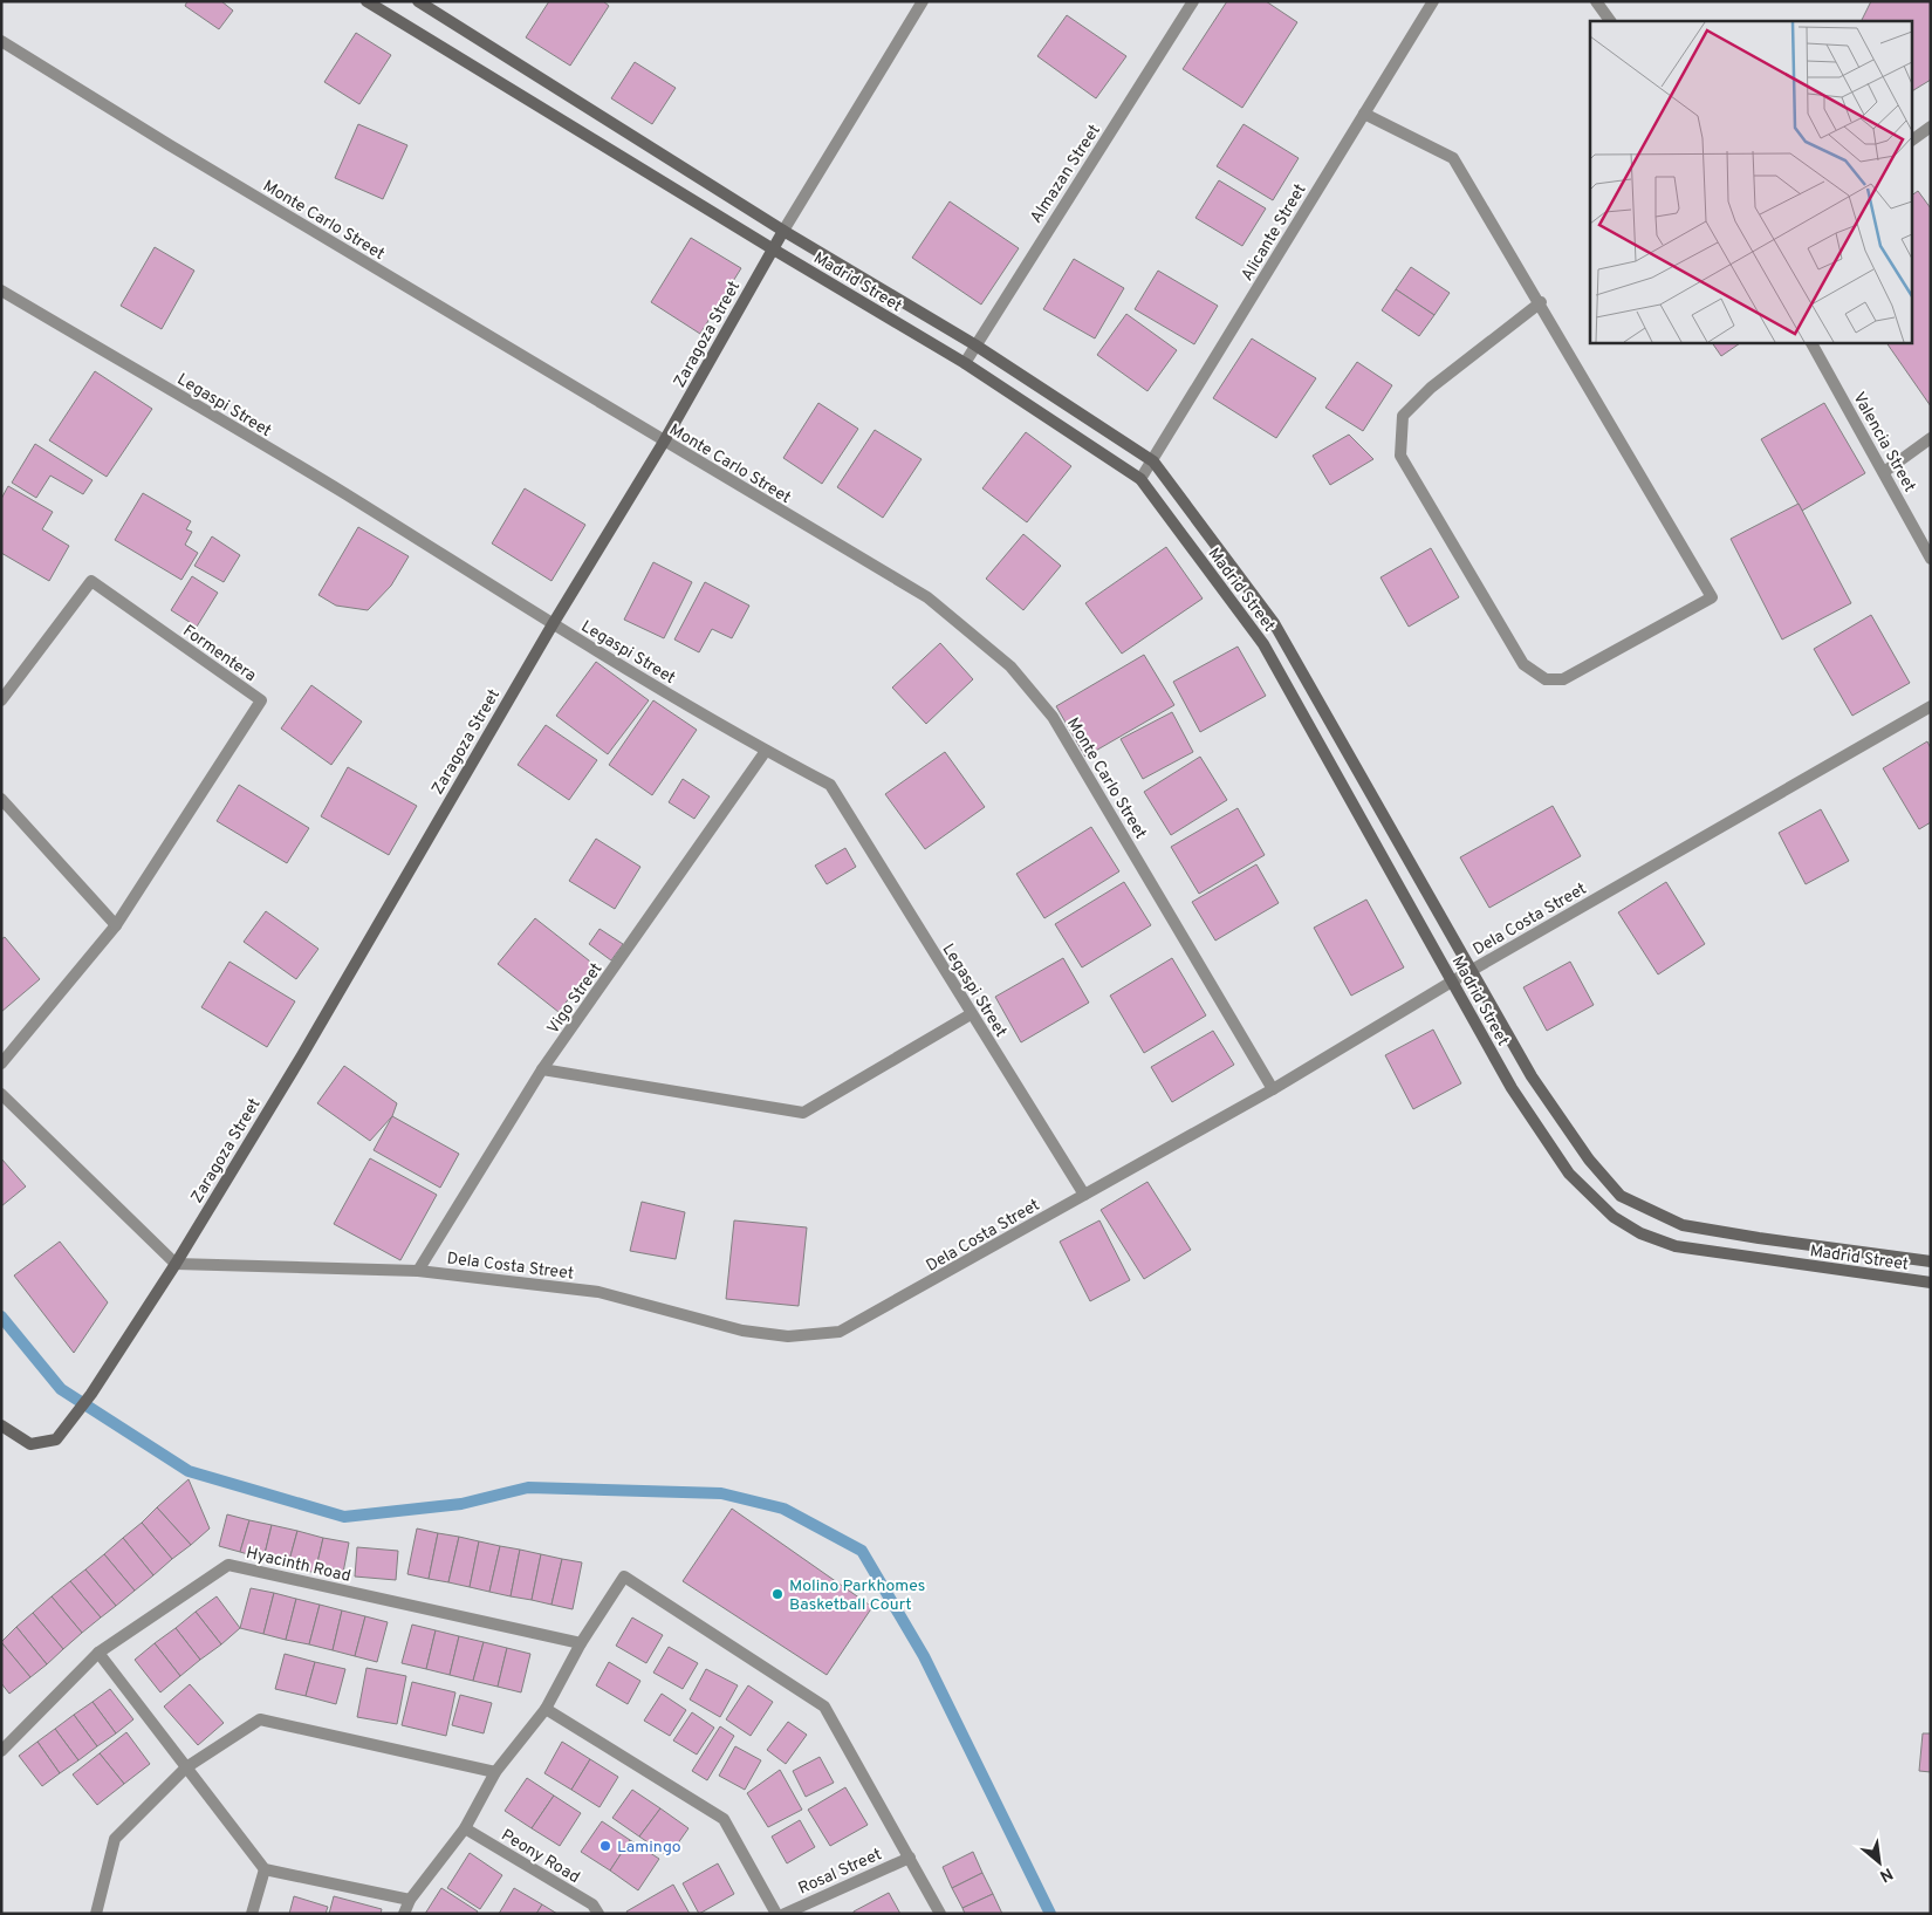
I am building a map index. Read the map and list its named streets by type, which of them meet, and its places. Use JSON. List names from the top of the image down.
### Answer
{
  "streets": {
    "street": [
      "Almazan Street",
      "Monte Carlo Street",
      "Alicante Street",
      "Madrid Street",
      "Zaragoza Street",
      "Legaspi Street",
      "Valencia Street",
      "Formentera",
      "Dela Costa Street",
      "Vigo Street",
      "Hyacinth Road",
      "Peony Road",
      "Rosal Street"
    ]
  },
  "crossings": [
    ["Almazan Street", "Madrid Street"],
    ["Monte Carlo Street", "Zaragoza Street"],
    ["Monte Carlo Street", "Dela Costa Street"],
    ["Alicante Street", "Madrid Street"],
    ["Madrid Street", "Zaragoza Street"],
    ["Madrid Street", "Dela Costa Street"],
    ["Zaragoza Street", "Legaspi Street"],
    ["Zaragoza Street", "Dela Costa Street"],
    ["Legaspi Street", "Dela Costa Street"],
    ["Legaspi Street", "Vigo Street"],
    ["Dela Costa Street", "Vigo Street"]
  ],
  "places": ["Molino Parkhomes Basketball Court", "Lamingo"],
  "north": "bottom right"
}
